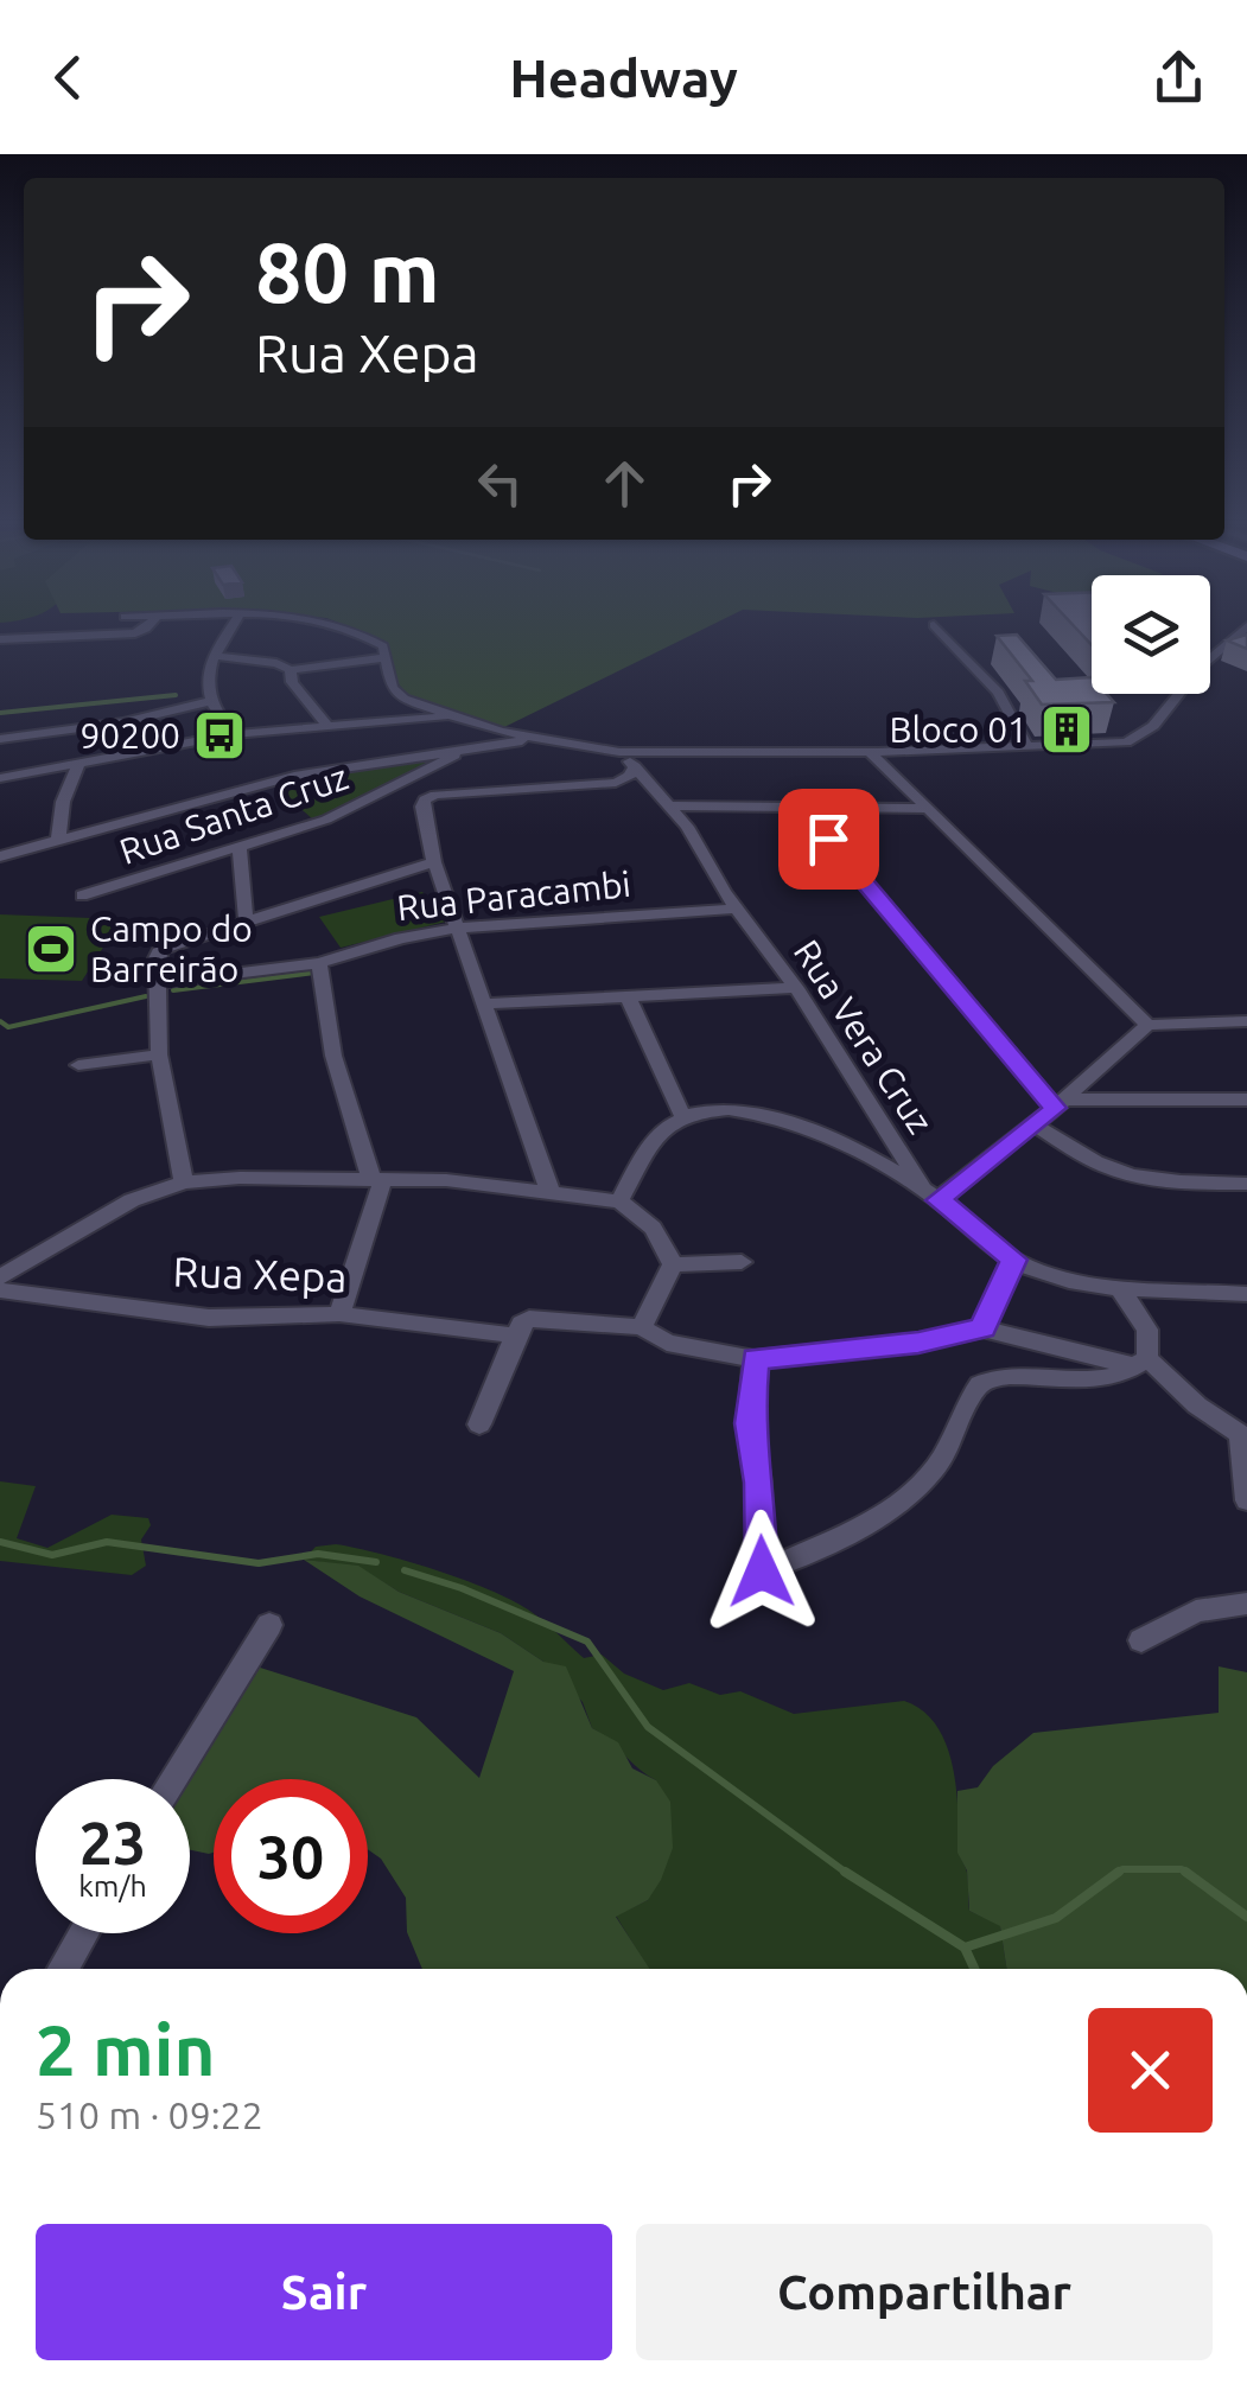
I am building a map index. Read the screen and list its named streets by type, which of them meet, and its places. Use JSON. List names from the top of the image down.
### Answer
{
  "streets": {
    "street": [
      "Rua Santa Cruz",
      "Rua Paracambi",
      "Rua Vera Cruz",
      "Rua Xepa"
    ]
  },
  "crossings": [
    ["Rua Paracambi", "Rua Vera Cruz"]
  ],
  "places": {
    "building": ["Bloco 01"],
    "bus stop": ["90200"],
    "sports": ["Campo do Barreirão"]
  },
  "page": {
    "header": "Headway",
    "turn": ["80 m", "Rua Xepa"],
    "speed": "23 km/h",
    "limit": "30",
    "heading": ["2 min", "510 m · 09:22"],
    "buttons": ["Sair", "Compartilhar"]
  }
}
